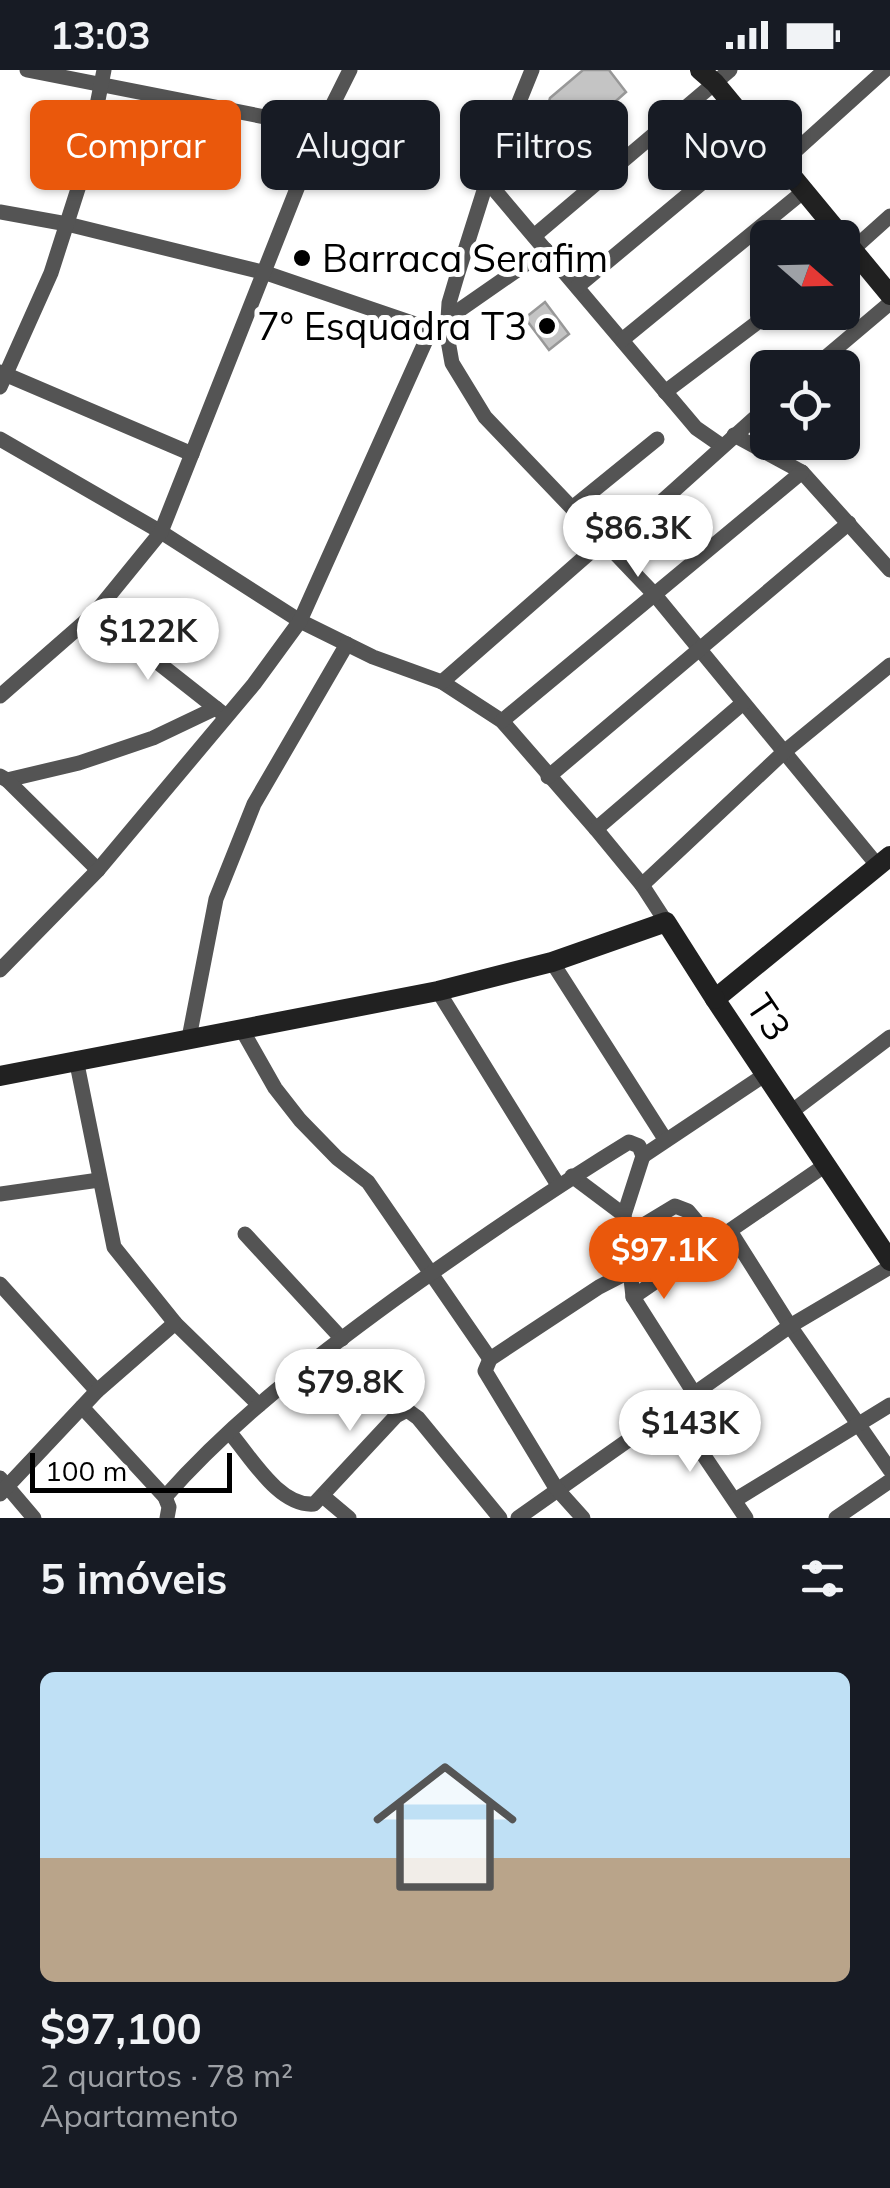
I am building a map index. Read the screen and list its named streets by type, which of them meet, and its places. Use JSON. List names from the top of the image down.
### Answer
{
  "streets": {
    "street": ["T3"]
  },
  "places": ["Barraca Serafim", "7° Esquadra T3"],
  "scale_bar": "100 m",
  "north": "right",
  "page": {
    "status": "13:03",
    "chip": [
      "Comprar",
      "Alugar",
      "Filtros",
      "Novo"
    ],
    "price": [
      "$86.3K",
      "$122K",
      "$97.1K",
      "$79.8K",
      "$143K"
    ],
    "scale": "100 m",
    "heading": "5 imóveis",
    "list": [
      {
        "name": "$97,100",
        "note": "2 quartos · 78 m² · Apartamento"
      }
    ]
  }
}
